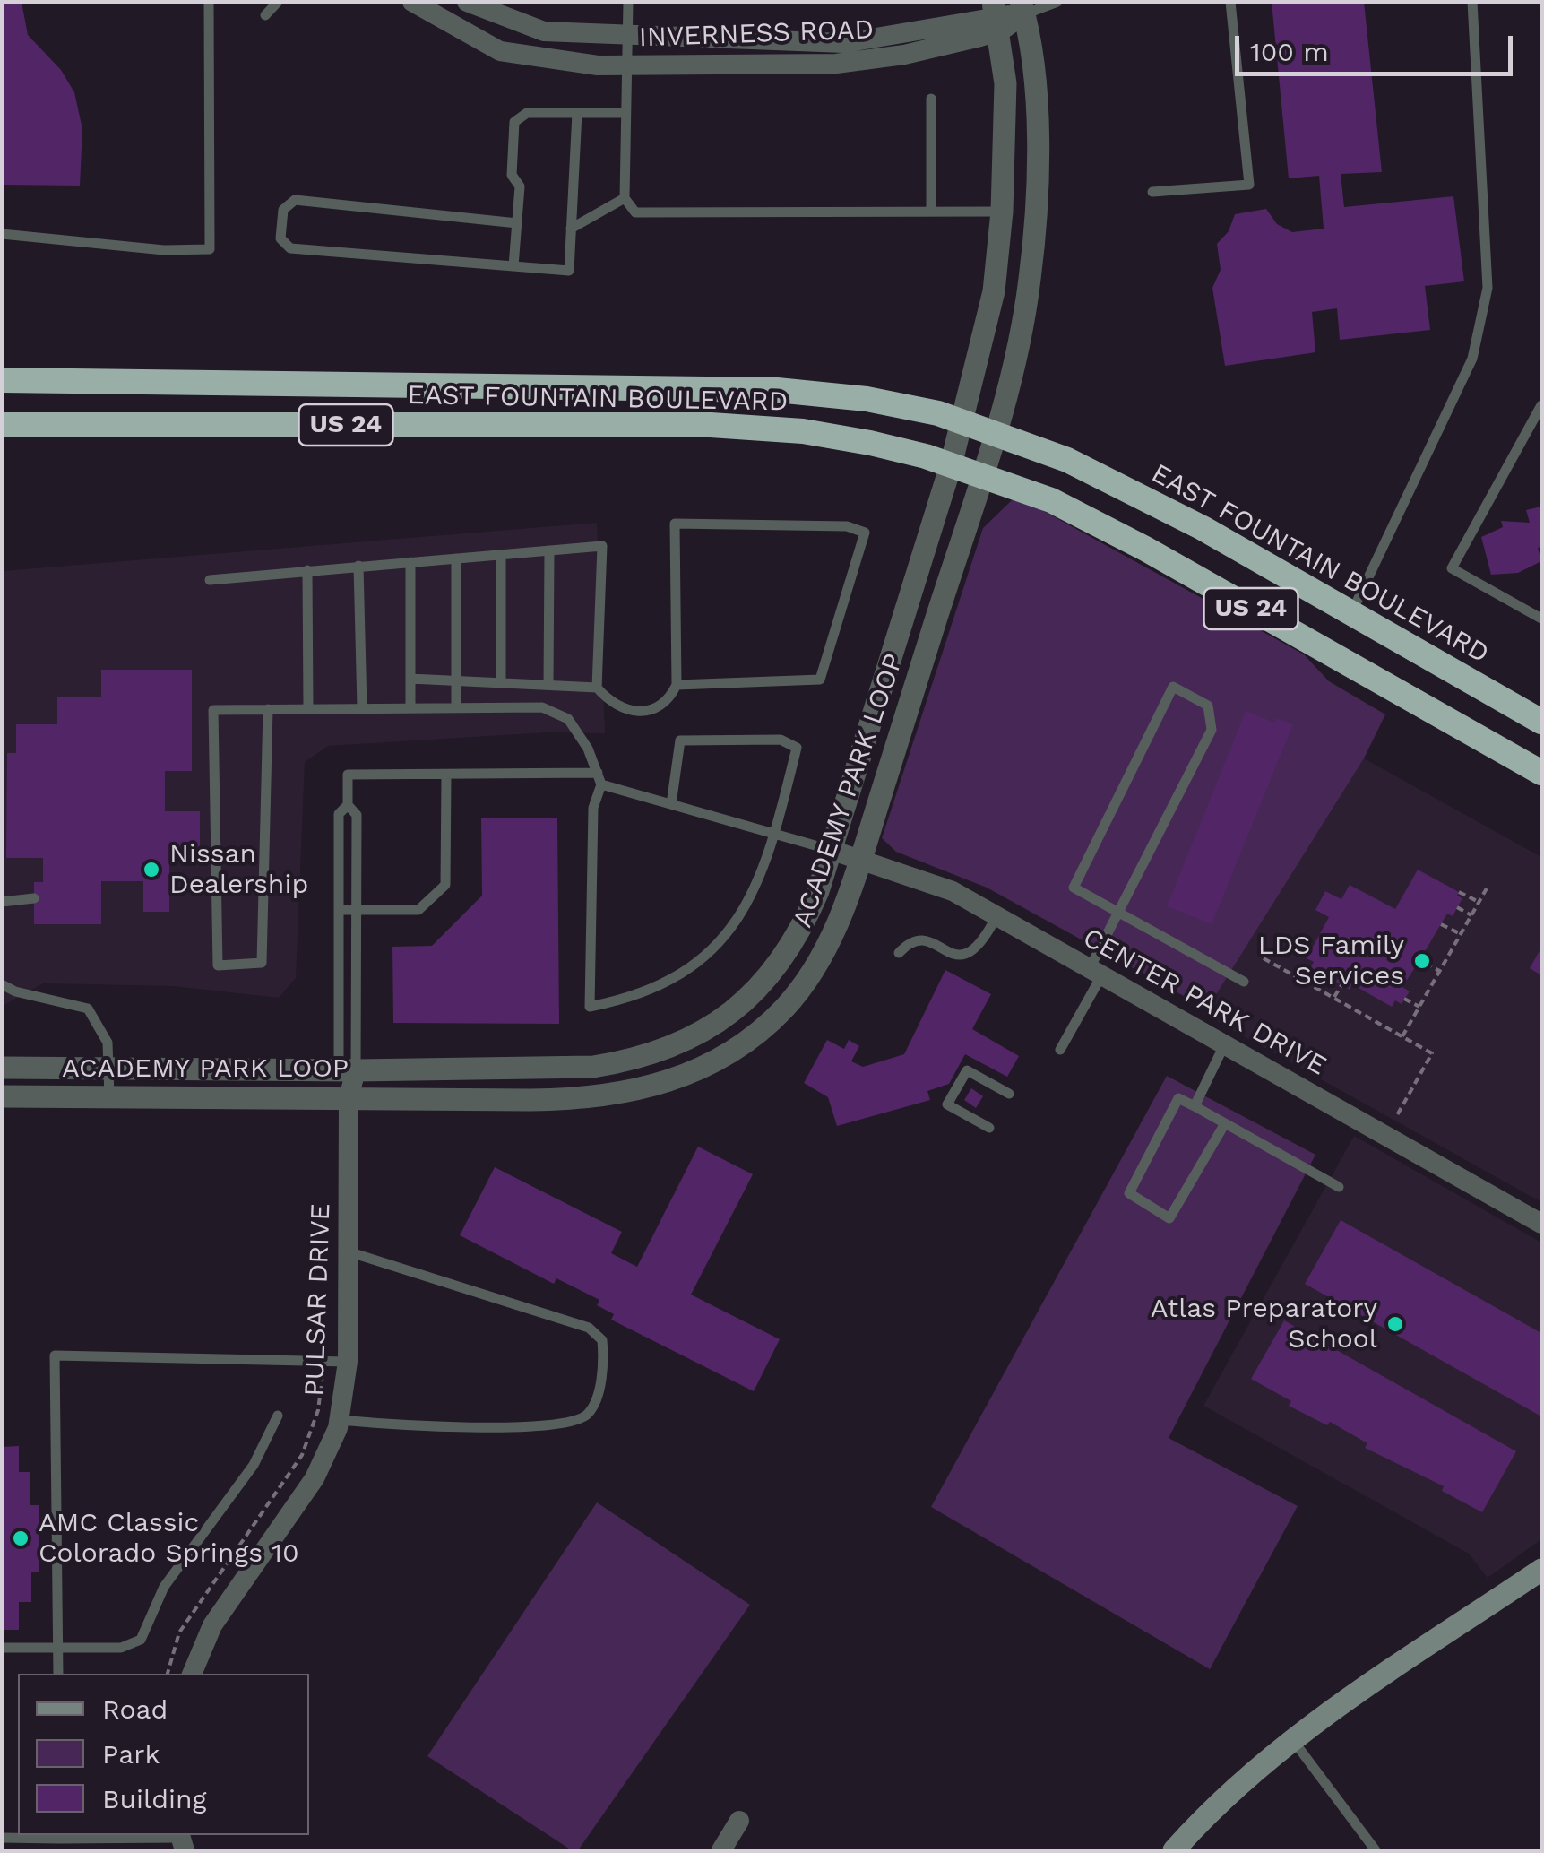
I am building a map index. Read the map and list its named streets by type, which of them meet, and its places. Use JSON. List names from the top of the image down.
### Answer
{
  "streets": {
    "highway": ["EAST FOUNTAIN BOULEVARD", "US 24"],
    "street": [
      "INVERNESS ROAD",
      "ACADEMY PARK LOOP",
      "CENTER PARK DRIVE",
      "PULSAR DRIVE"
    ]
  },
  "crossings": [
    ["INVERNESS ROAD", "ACADEMY PARK LOOP"],
    ["EAST FOUNTAIN BOULEVARD", "ACADEMY PARK LOOP"],
    ["ACADEMY PARK LOOP", "CENTER PARK DRIVE"],
    ["ACADEMY PARK LOOP", "PULSAR DRIVE"]
  ],
  "places": [
    "Nissan Dealership",
    "LDS Family Services",
    "Atlas Preparatory School",
    "AMC Classic Colorado Springs 10"
  ],
  "legend": ["Road", "Park", "Building"],
  "scale_bar": "100 m"
}
